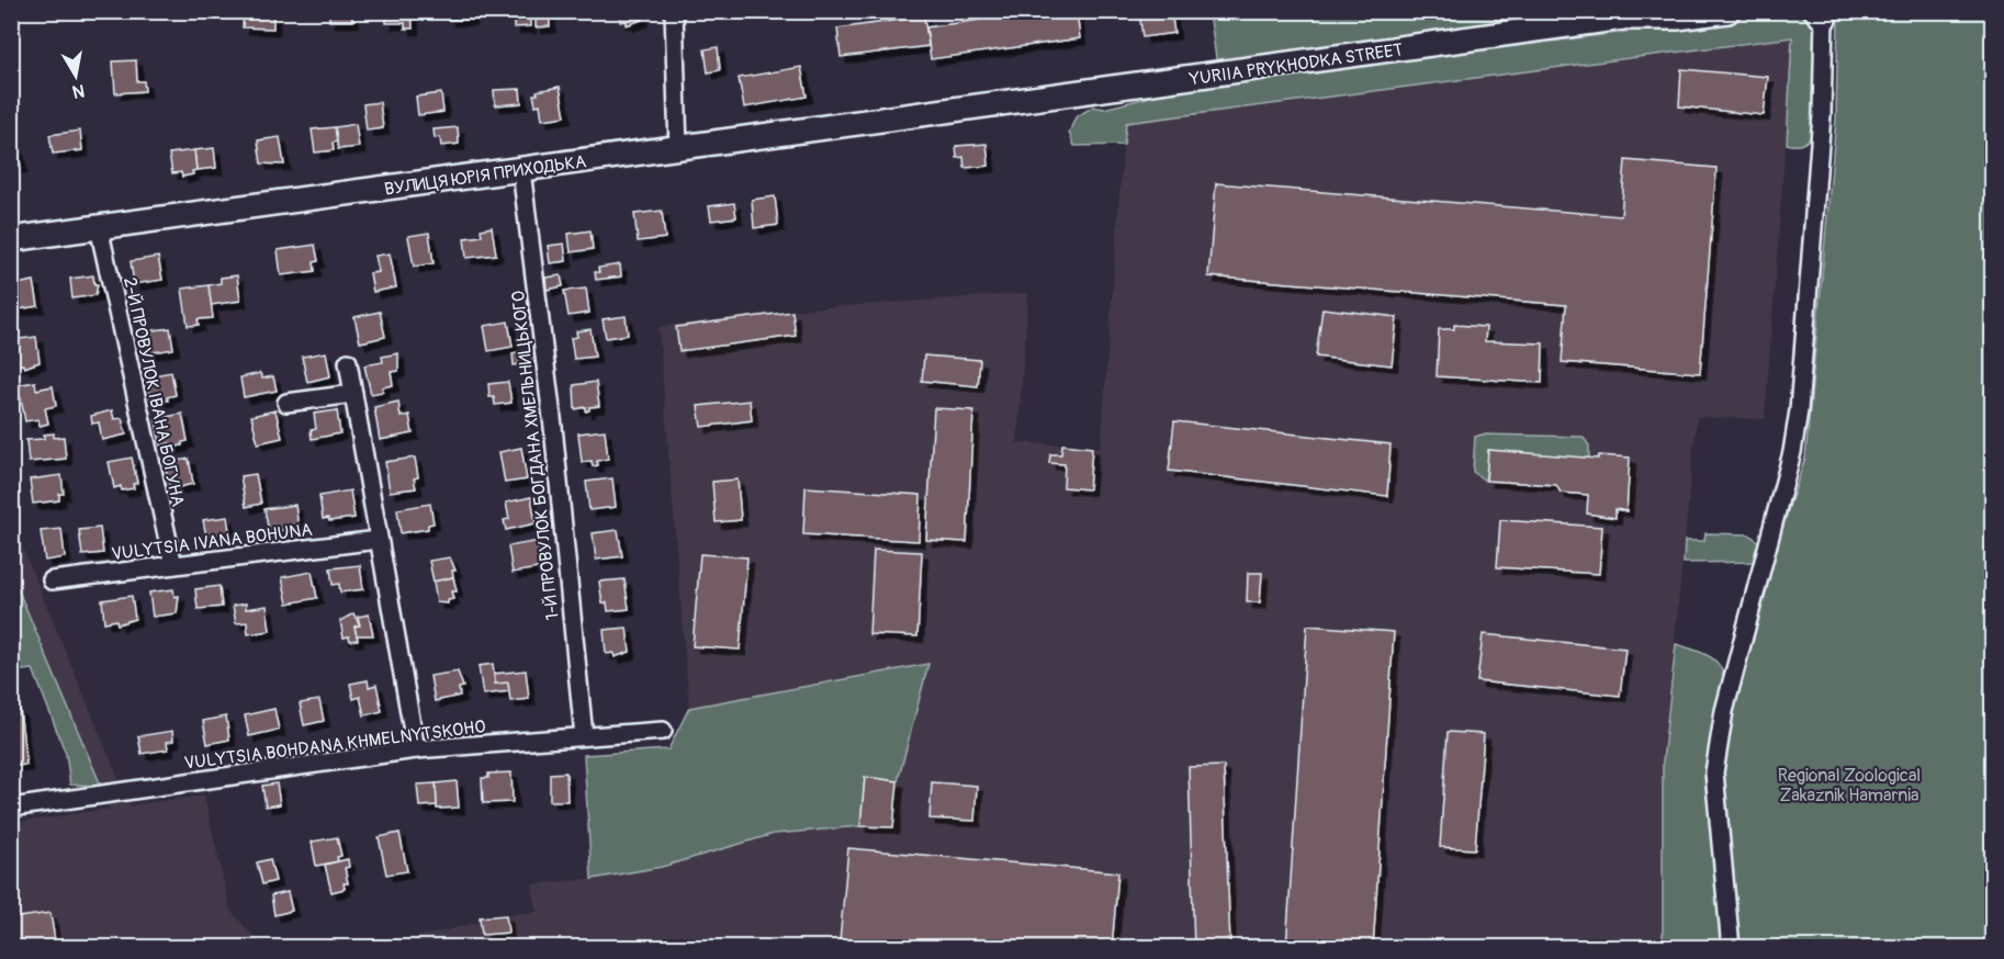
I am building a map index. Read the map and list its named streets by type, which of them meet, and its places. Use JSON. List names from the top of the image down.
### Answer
{
  "streets": {
    "street": [
      "ВУЛИЦЯ ЮРІЯ ПРИХОДЬКА",
      "2-Й ПРОВУЛОК ІВАНА БОГУНА",
      "1-Й ПРОВУЛОК БОГДАНА ХМЕЛЬНИЦЬКОГО",
      "VULYTSIA IVANA BOHUNA",
      "VULYTSIA BOHDANA KHMELNYTSKOHO"
    ]
  },
  "crossings": [
    ["ВУЛИЦЯ ЮРІЯ ПРИХОДЬКА", "2-Й ПРОВУЛОК ІВАНА БОГУНА"],
    ["ВУЛИЦЯ ЮРІЯ ПРИХОДЬКА", "1-Й ПРОВУЛОК БОГДАНА ХМЕЛЬНИЦЬКОГО"],
    ["2-Й ПРОВУЛОК ІВАНА БОГУНА", "VULYTSIA IVANA BOHUNA"],
    ["1-Й ПРОВУЛОК БОГДАНА ХМЕЛЬНИЦЬКОГО", "VULYTSIA BOHDANA KHMELNYTSKOHO"]
  ],
  "parks": ["Regional Zoological Zakaznik Hamarnia"],
  "north": "bottom"
}
